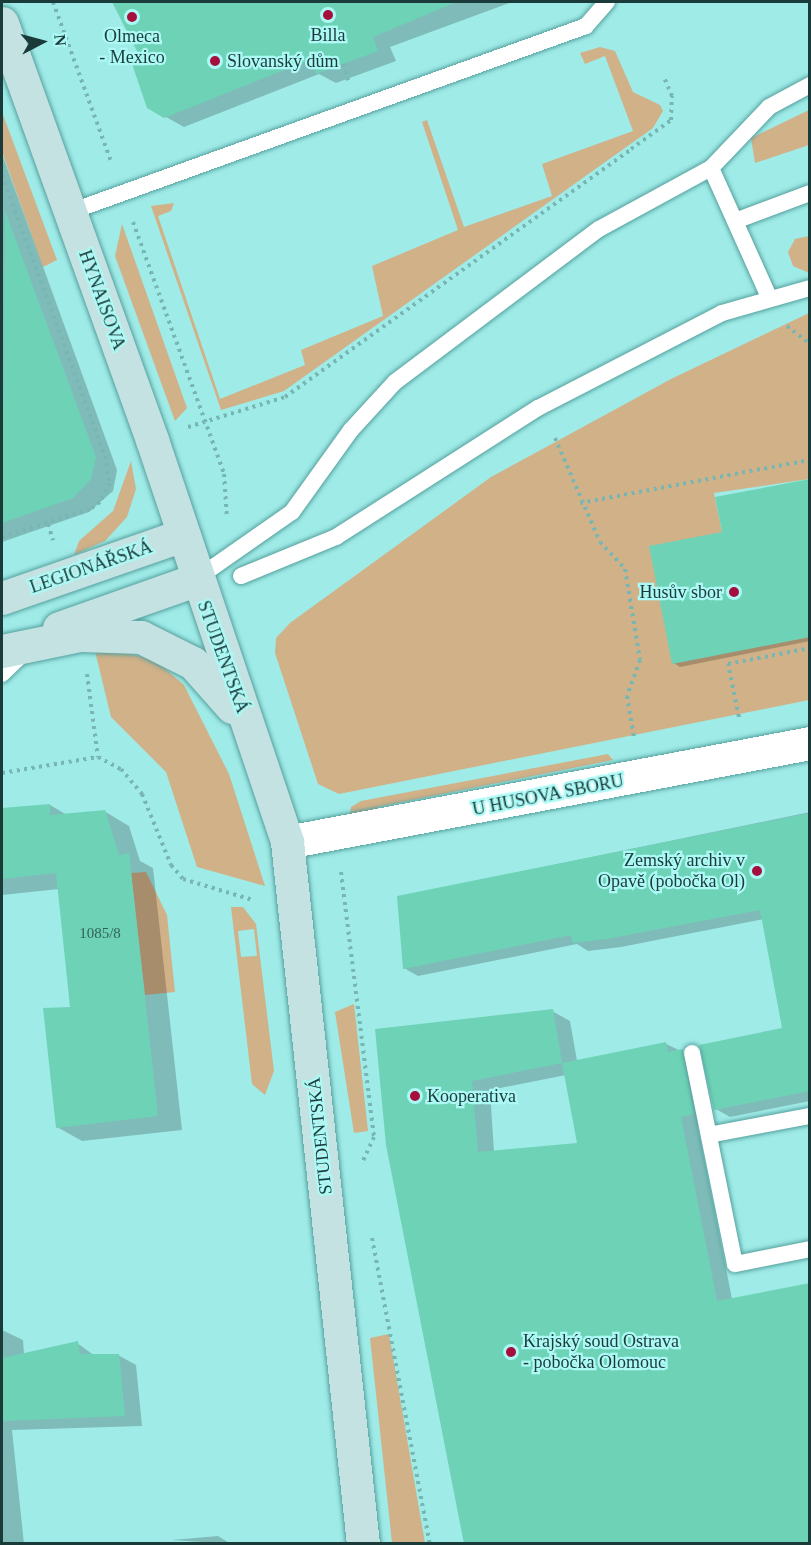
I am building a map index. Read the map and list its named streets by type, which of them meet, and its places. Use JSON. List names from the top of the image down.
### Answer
{
  "streets": {
    "main road": ["HYNAISOVA", "LEGIONÁŘSKÁ", "STUDENTSKÁ"],
    "street": ["U HUSOVA SBORU"]
  },
  "crossings": [
    ["HYNAISOVA", "LEGIONÁŘSKÁ"],
    ["HYNAISOVA", "STUDENTSKÁ"],
    ["STUDENTSKÁ", "U HUSOVA SBORU"]
  ],
  "places": [
    "Billa",
    "Olmeca - Mexico",
    "Slovanský dům",
    "Husův sbor",
    "Zemský archiv v Opavě (pobočka Ol)",
    "Kooperativa",
    "Krajský soud Ostrava - pobočka Olomouc"
  ],
  "house_numbers": ["1085/8"],
  "north": "right"
}
